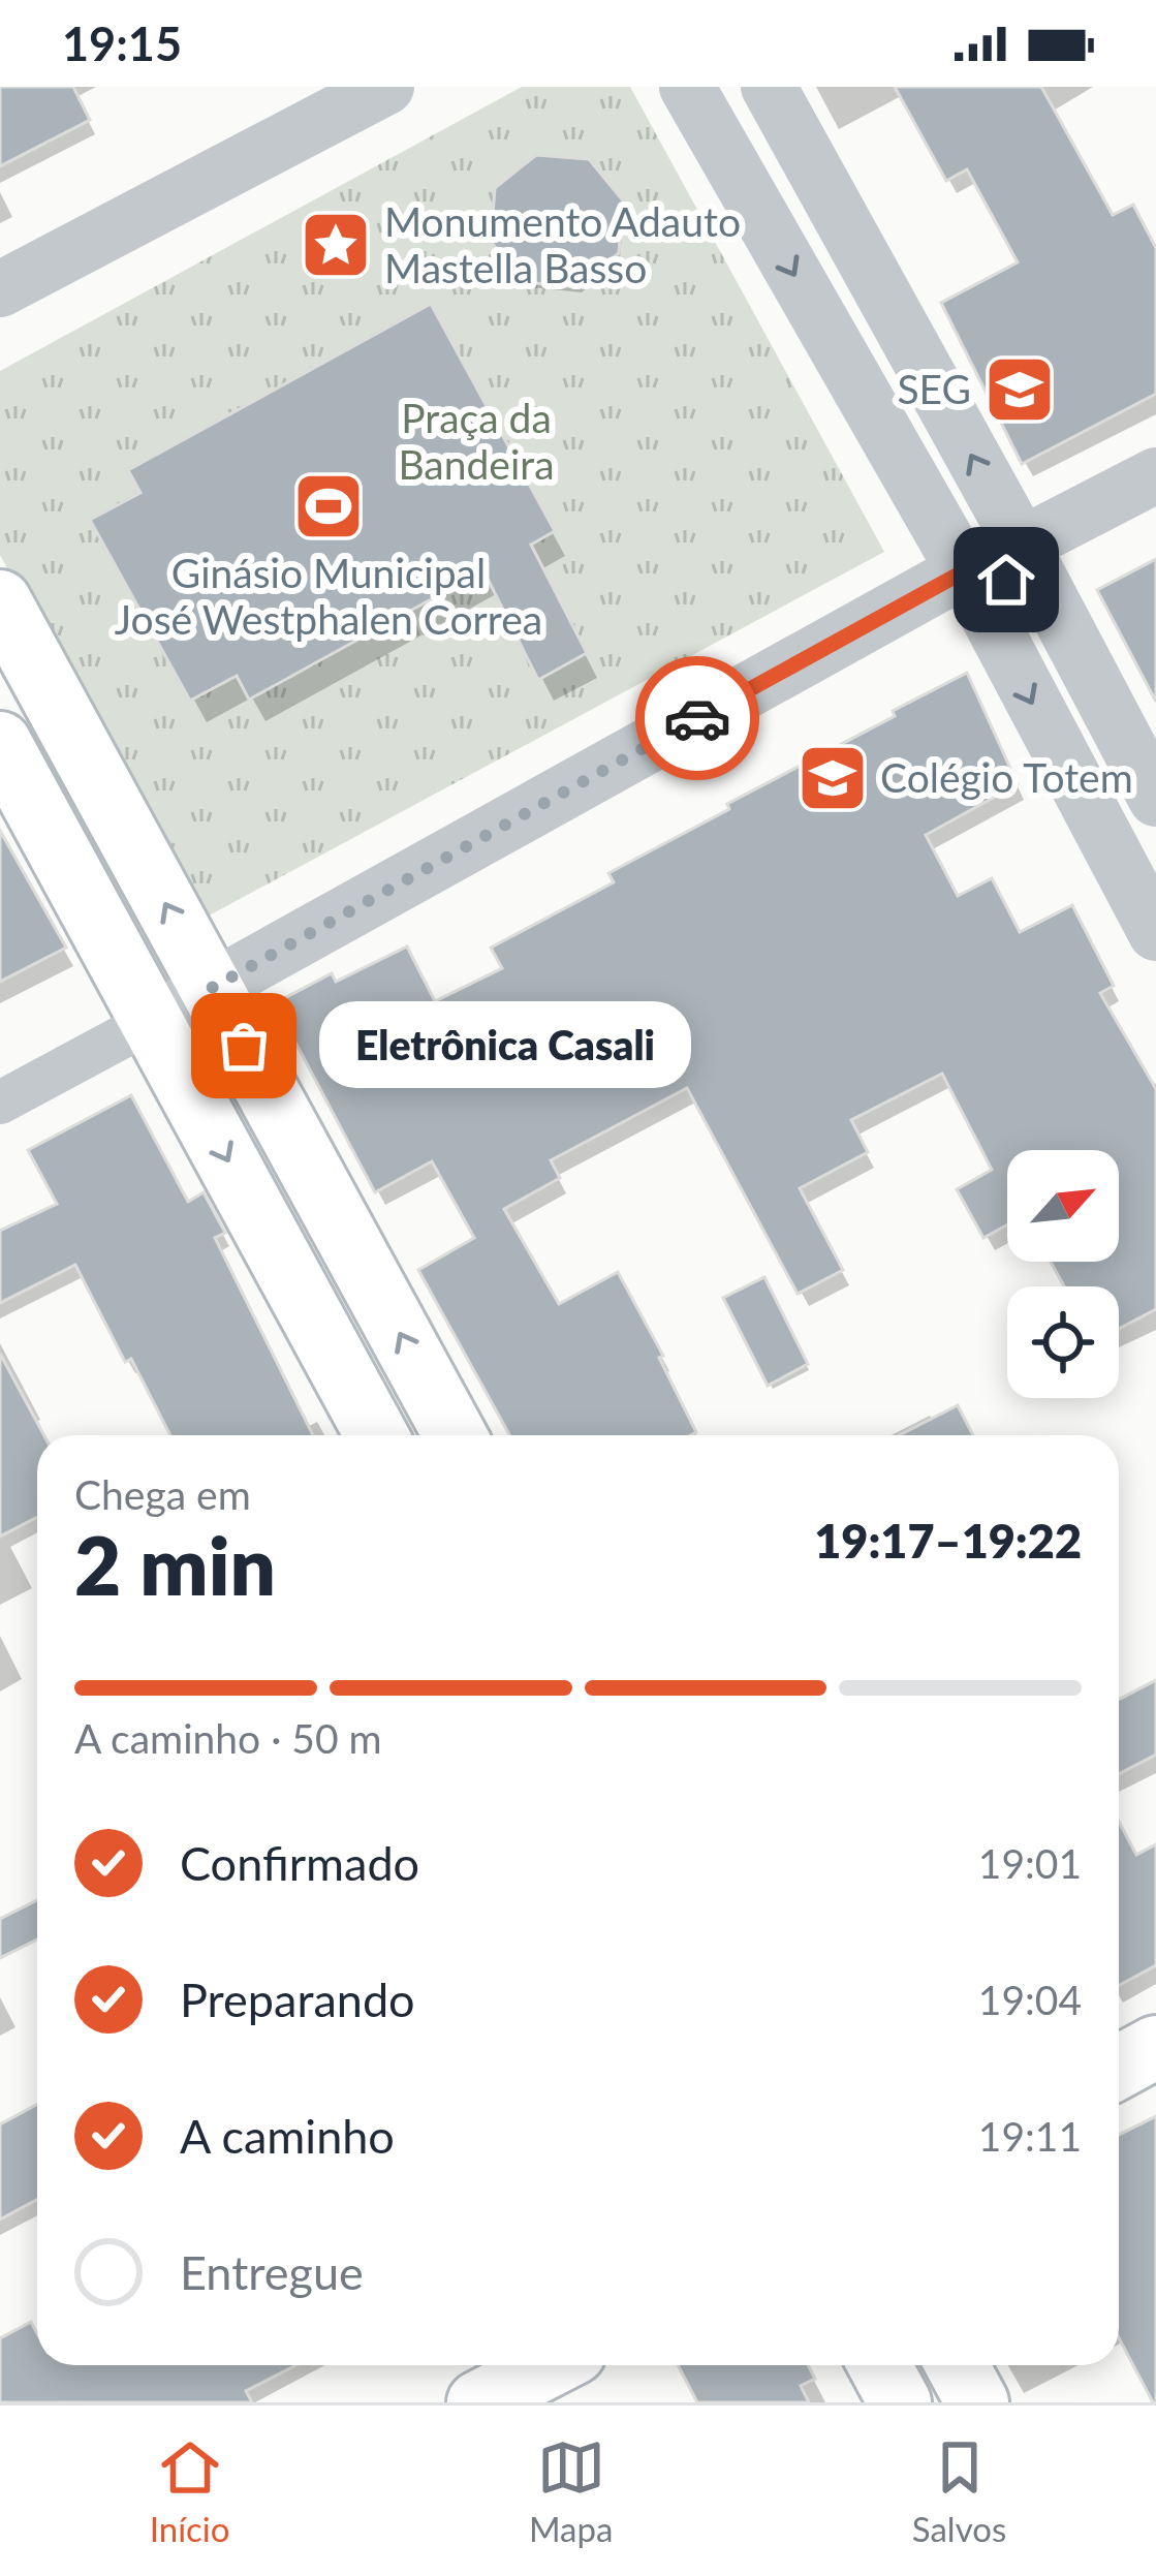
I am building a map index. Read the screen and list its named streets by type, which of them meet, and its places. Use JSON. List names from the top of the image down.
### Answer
{
  "parks": ["Praça da Bandeira"],
  "places": {
    "place": ["Monumento Adauto Mastella Basso"],
    "school or university": ["SEG", "Colégio Totem"],
    "sports": ["Ginásio Municipal José Westphalen Correa"],
    "other": ["Eletrônica Casali"]
  },
  "north": "top right",
  "page": {
    "status": "19:15",
    "bubble": "Eletrônica Casali",
    "heading": ["2 min", "Chega em", "19:17–19:22"],
    "bar": "A caminho · 50 m",
    "list": [
      ["Confirmado", "19:01"],
      ["Preparando", "19:04"],
      ["A caminho", "19:11"],
      "Entregue"
    ],
    "tabs": ["Início", "Mapa", "Salvos"]
  }
}
